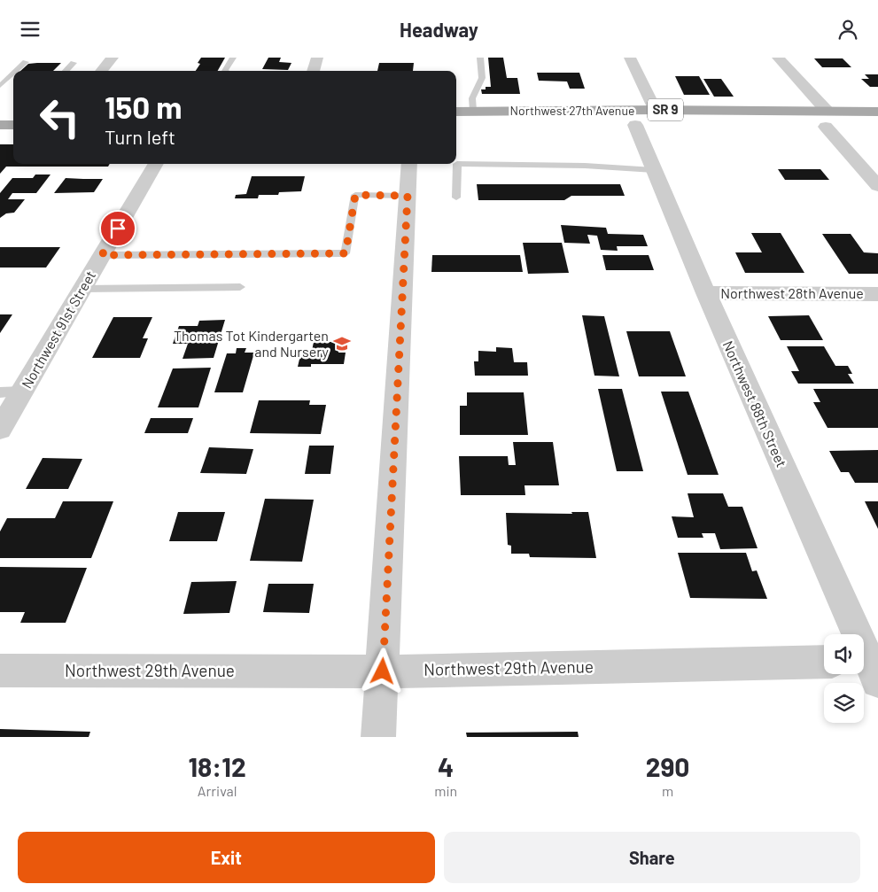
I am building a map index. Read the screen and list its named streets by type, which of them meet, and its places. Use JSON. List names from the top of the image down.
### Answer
{
  "streets": {
    "main road": ["SR 9", "Northwest 27th Avenue"],
    "street": [
      "Northwest 28th Avenue",
      "Northwest 91st Street",
      "Northwest 88th Street",
      "Northwest 29th Avenue"
    ]
  },
  "crossings": [
    ["Northwest 28th Avenue", "Northwest 88th Street"]
  ],
  "places": {
    "school or university": ["Thomas Tot Kindergarten and Nursery"]
  },
  "page": {
    "header": "Headway",
    "turn": ["150 m", "Turn left"],
    "eta": [
      "18:12",
      "Arrival",
      "4",
      "min",
      "290",
      "m"
    ],
    "buttons": ["Exit", "Share"]
  }
}
